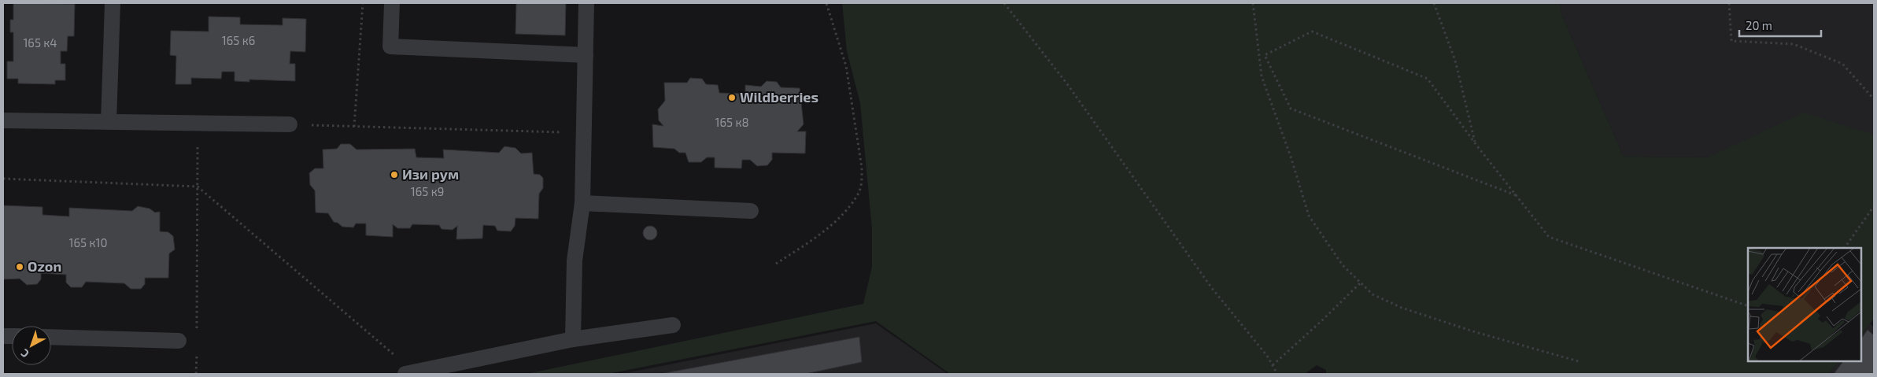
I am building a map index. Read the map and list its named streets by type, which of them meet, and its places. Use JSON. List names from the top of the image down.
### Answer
{
  "places": ["Wildberries", "Изи рум", "Ozon"],
  "house_numbers": [
    "165 к6",
    "165 к4",
    "165 к8",
    "165 к9",
    "165 к10"
  ],
  "scale_bar": "20 m",
  "north": "bottom left"
}
